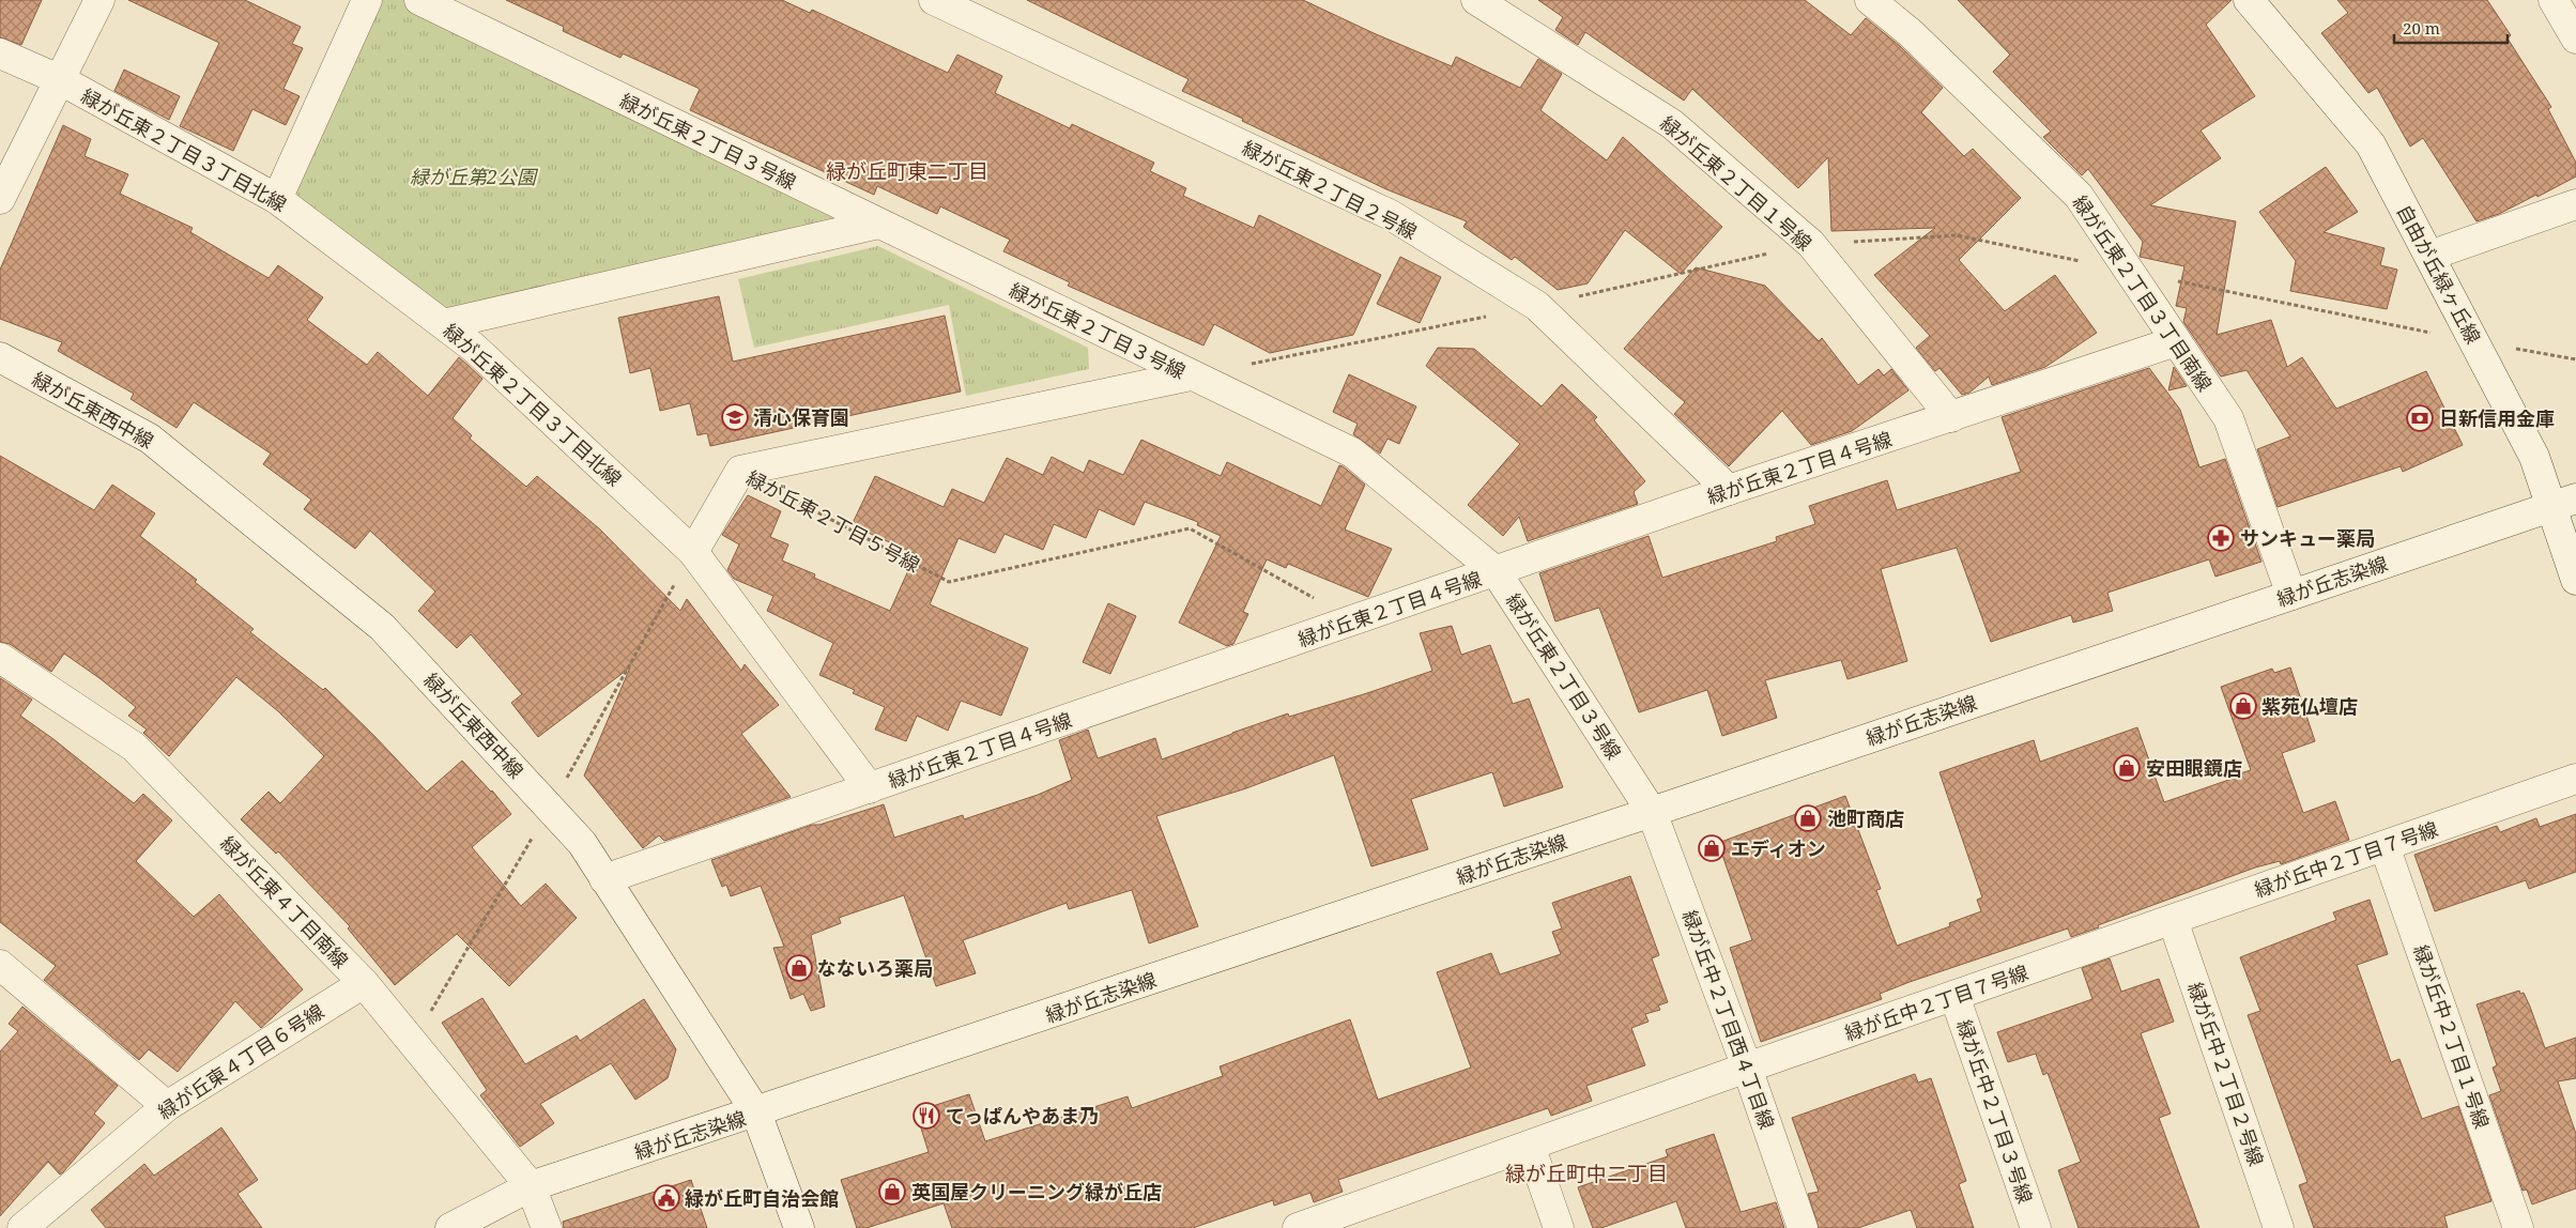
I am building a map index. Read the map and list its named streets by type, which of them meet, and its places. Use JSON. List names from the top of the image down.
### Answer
{
  "streets": {
    "street": [
      "緑が丘東２丁目３号線",
      "緑が丘東２丁目３丁目北線",
      "緑が丘東２丁目１号線",
      "緑が丘東２丁目２号線",
      "自由が丘緑ヶ丘線",
      "緑が丘東２丁目３丁目南線",
      "緑が丘東西中線",
      "緑が丘東２丁目４号線",
      "緑が丘東２丁目５号線",
      "緑が丘志染線",
      "緑が丘中２丁目７号線",
      "緑が丘東４丁目南線",
      "緑が丘中２丁目西４丁目線",
      "緑が丘中２丁目１号線",
      "緑が丘東４丁目６号線",
      "緑が丘中２丁目２号線",
      "緑が丘中２丁目３号線"
    ]
  },
  "crossings": [
    ["緑が丘東２丁目３号線", "緑が丘東２丁目４号線"],
    ["緑が丘東２丁目３号線", "緑が丘東２丁目５号線"],
    ["緑が丘東２丁目３号線", "緑が丘志染線"],
    ["緑が丘東２丁目３号線", "緑が丘中２丁目西４丁目線"],
    ["緑が丘東２丁目３丁目北線", "緑が丘東２丁目４号線"],
    ["緑が丘東２丁目１号線", "緑が丘東２丁目４号線"],
    ["緑が丘東２丁目２号線", "緑が丘東２丁目４号線"],
    ["自由が丘緑ヶ丘線", "緑が丘志染線"],
    ["緑が丘東２丁目３丁目南線", "緑が丘東２丁目４号線"],
    ["緑が丘東２丁目３丁目南線", "緑が丘志染線"],
    ["緑が丘東西中線", "緑が丘東２丁目４号線"],
    ["緑が丘東西中線", "緑が丘志染線"],
    ["緑が丘東２丁目４号線", "緑が丘東２丁目５号線"],
    ["緑が丘志染線", "緑が丘東４丁目南線"],
    ["緑が丘志染線", "緑が丘中２丁目西４丁目線"],
    ["緑が丘中２丁目７号線", "緑が丘中２丁目西４丁目線"],
    ["緑が丘中２丁目７号線", "緑が丘中２丁目１号線"],
    ["緑が丘中２丁目７号線", "緑が丘中２丁目２号線"],
    ["緑が丘中２丁目７号線", "緑が丘中２丁目３号線"],
    ["緑が丘東４丁目南線", "緑が丘東４丁目６号線"]
  ],
  "districts": ["緑が丘町東二丁目", "緑が丘町中二丁目"],
  "parks": ["緑が丘第2公園"],
  "places": {
    "school or university": ["清心保育園"],
    "bank": ["日新信用金庫"],
    "pharmacy": ["サンキュー薬局"],
    "shop": [
      "紫苑仏壇店",
      "安田眼鏡店",
      "池町商店",
      "エディオン",
      "なないろ薬局",
      "英国屋クリーニング緑が丘店"
    ],
    "restaurant": ["てっぱんやあま乃"],
    "public building": ["緑が丘町自治会館"]
  },
  "scale_bar": "20 m"
}
